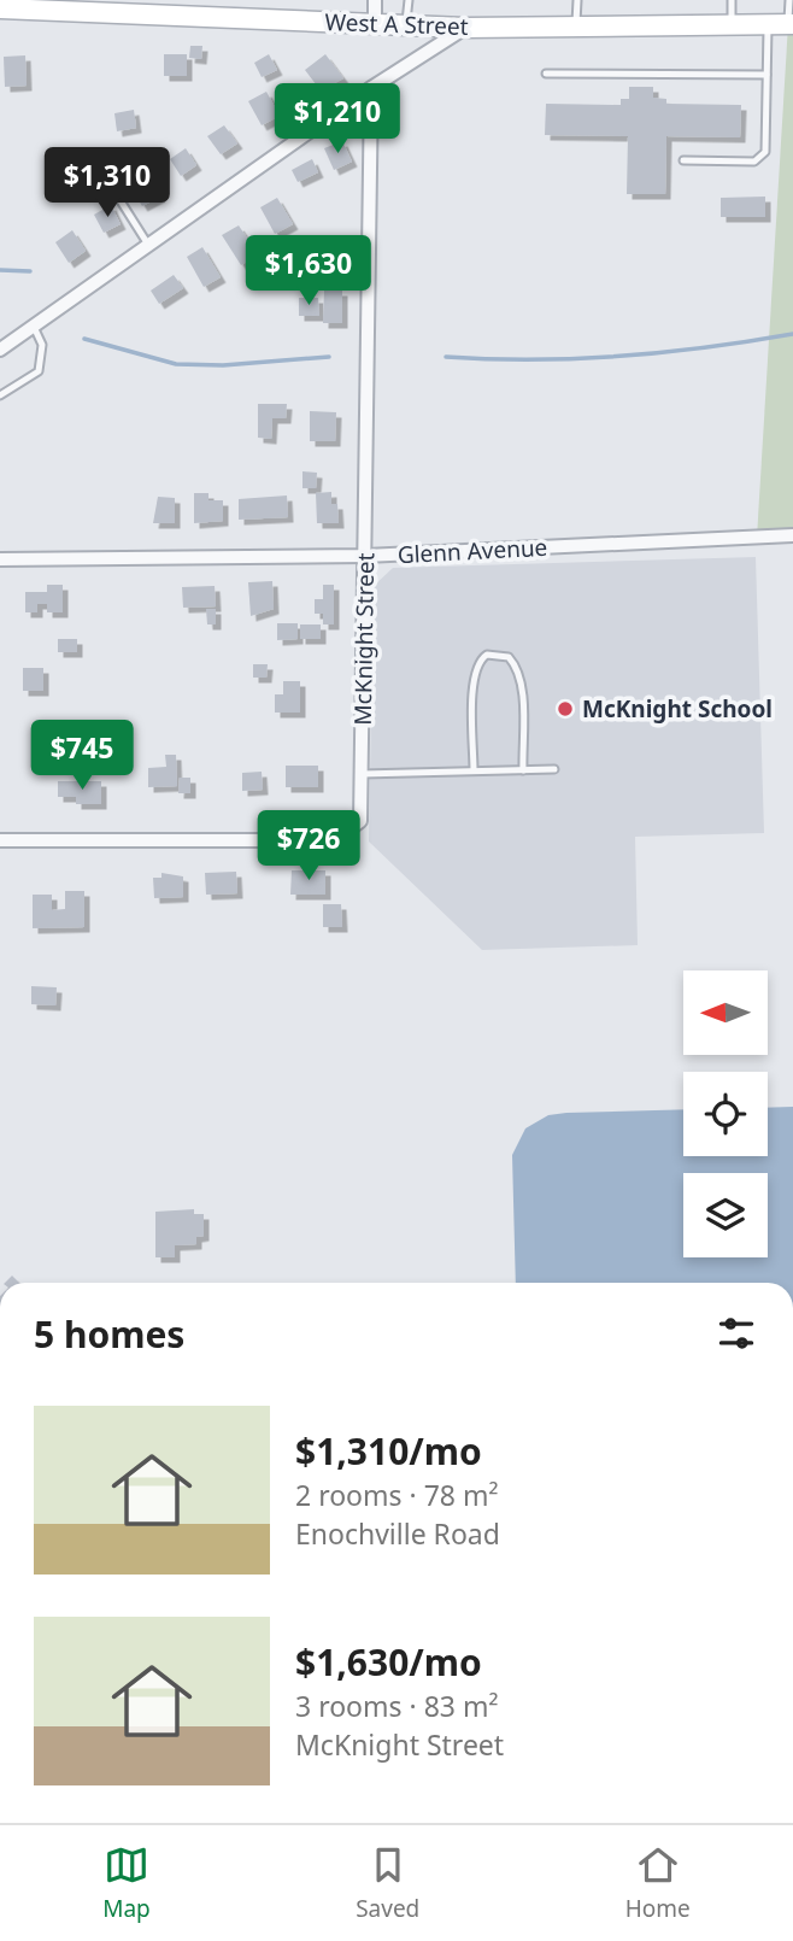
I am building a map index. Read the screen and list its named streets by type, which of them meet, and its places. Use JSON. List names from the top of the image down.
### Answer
{
  "streets": {
    "street": ["West A Street", "Glenn Avenue", "McKnight Street"]
  },
  "crossings": [
    ["Glenn Avenue", "McKnight Street"]
  ],
  "places": ["McKnight School"],
  "north": "left",
  "page": {
    "price": [
      "$1,210",
      "$1,310",
      "$1,630",
      "$745",
      "$726"
    ],
    "heading": "5 homes",
    "list": [
      {
        "name": "$1,310/mo",
        "note": "2 rooms · 78 m² · Enochville Road"
      },
      {
        "name": "$1,630/mo",
        "note": "3 rooms · 83 m² · McKnight Street"
      }
    ],
    "tabs": ["Map", "Saved", "Home"]
  }
}
